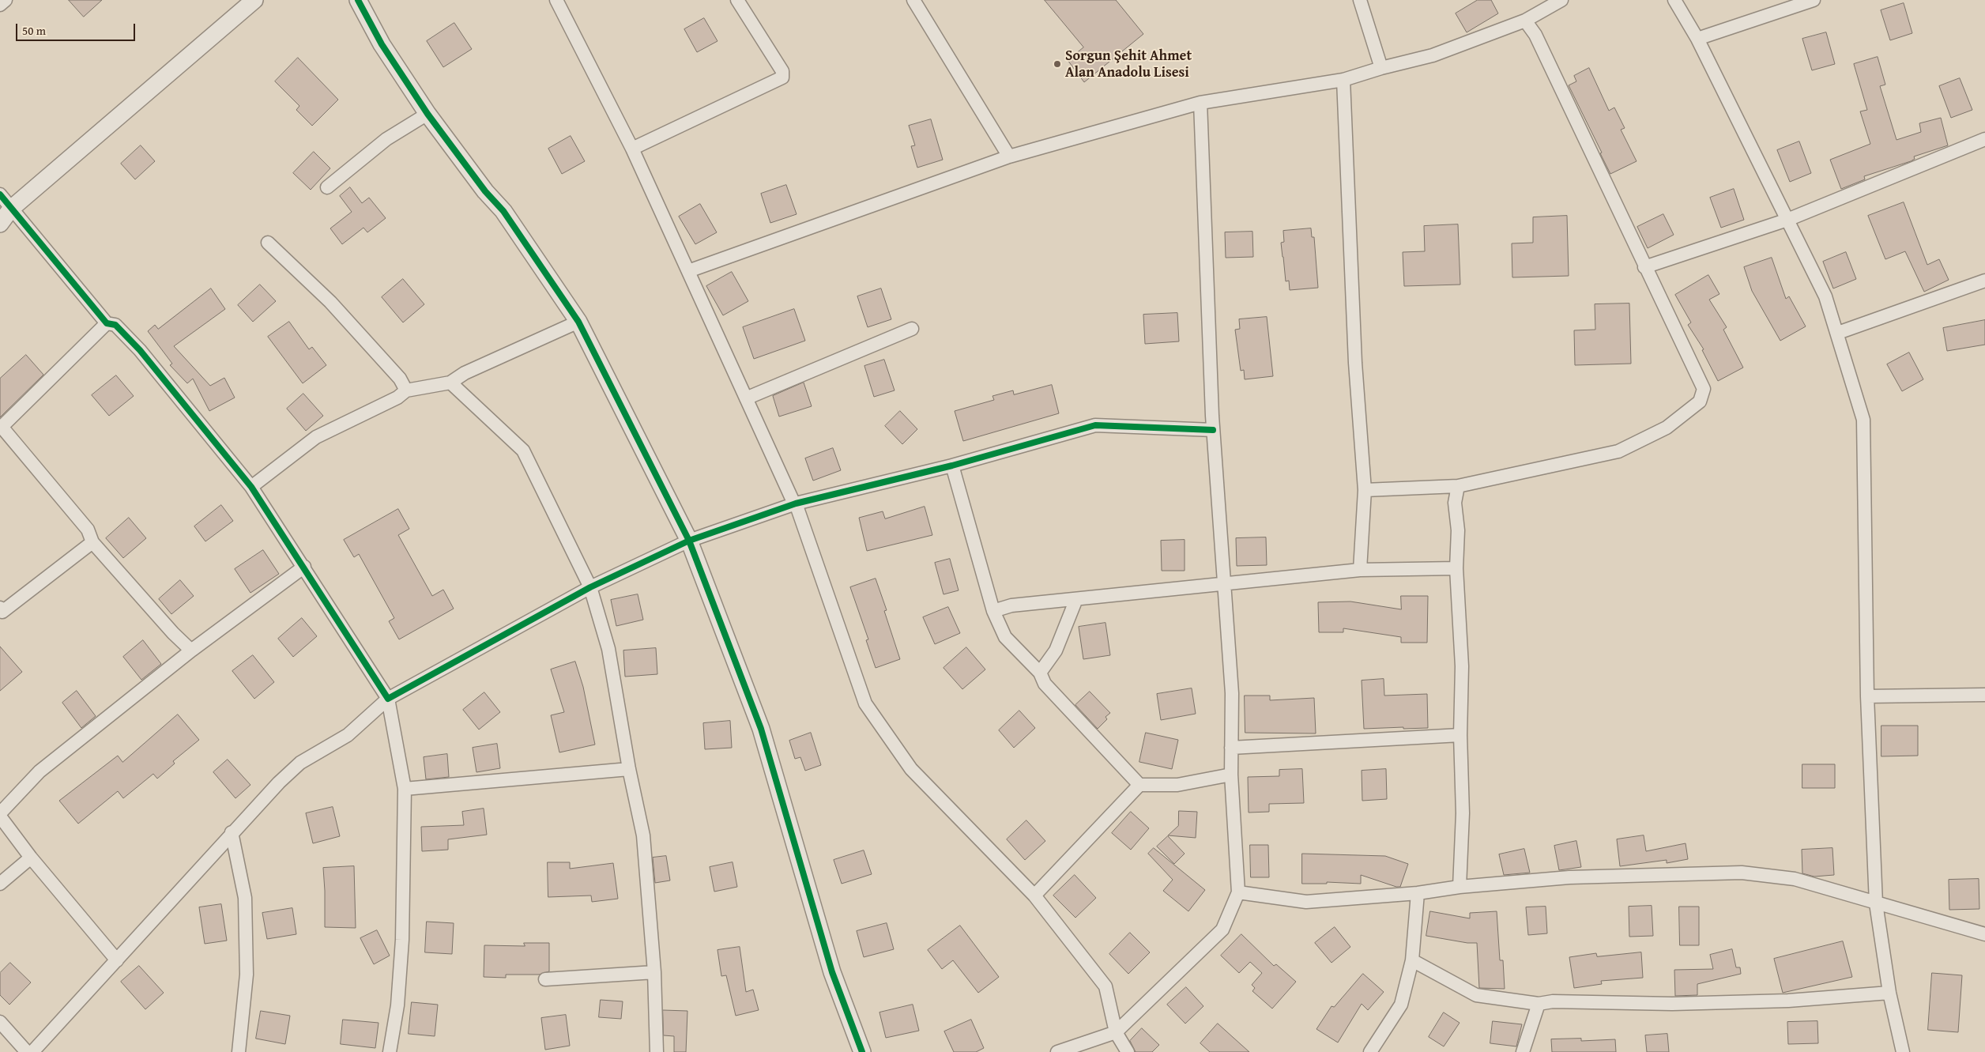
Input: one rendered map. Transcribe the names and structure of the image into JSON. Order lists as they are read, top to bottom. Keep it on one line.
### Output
{"places":["Sorgun Şehit Ahmet Alan Anadolu Lisesi"],"scale_bar":"50 m"}
